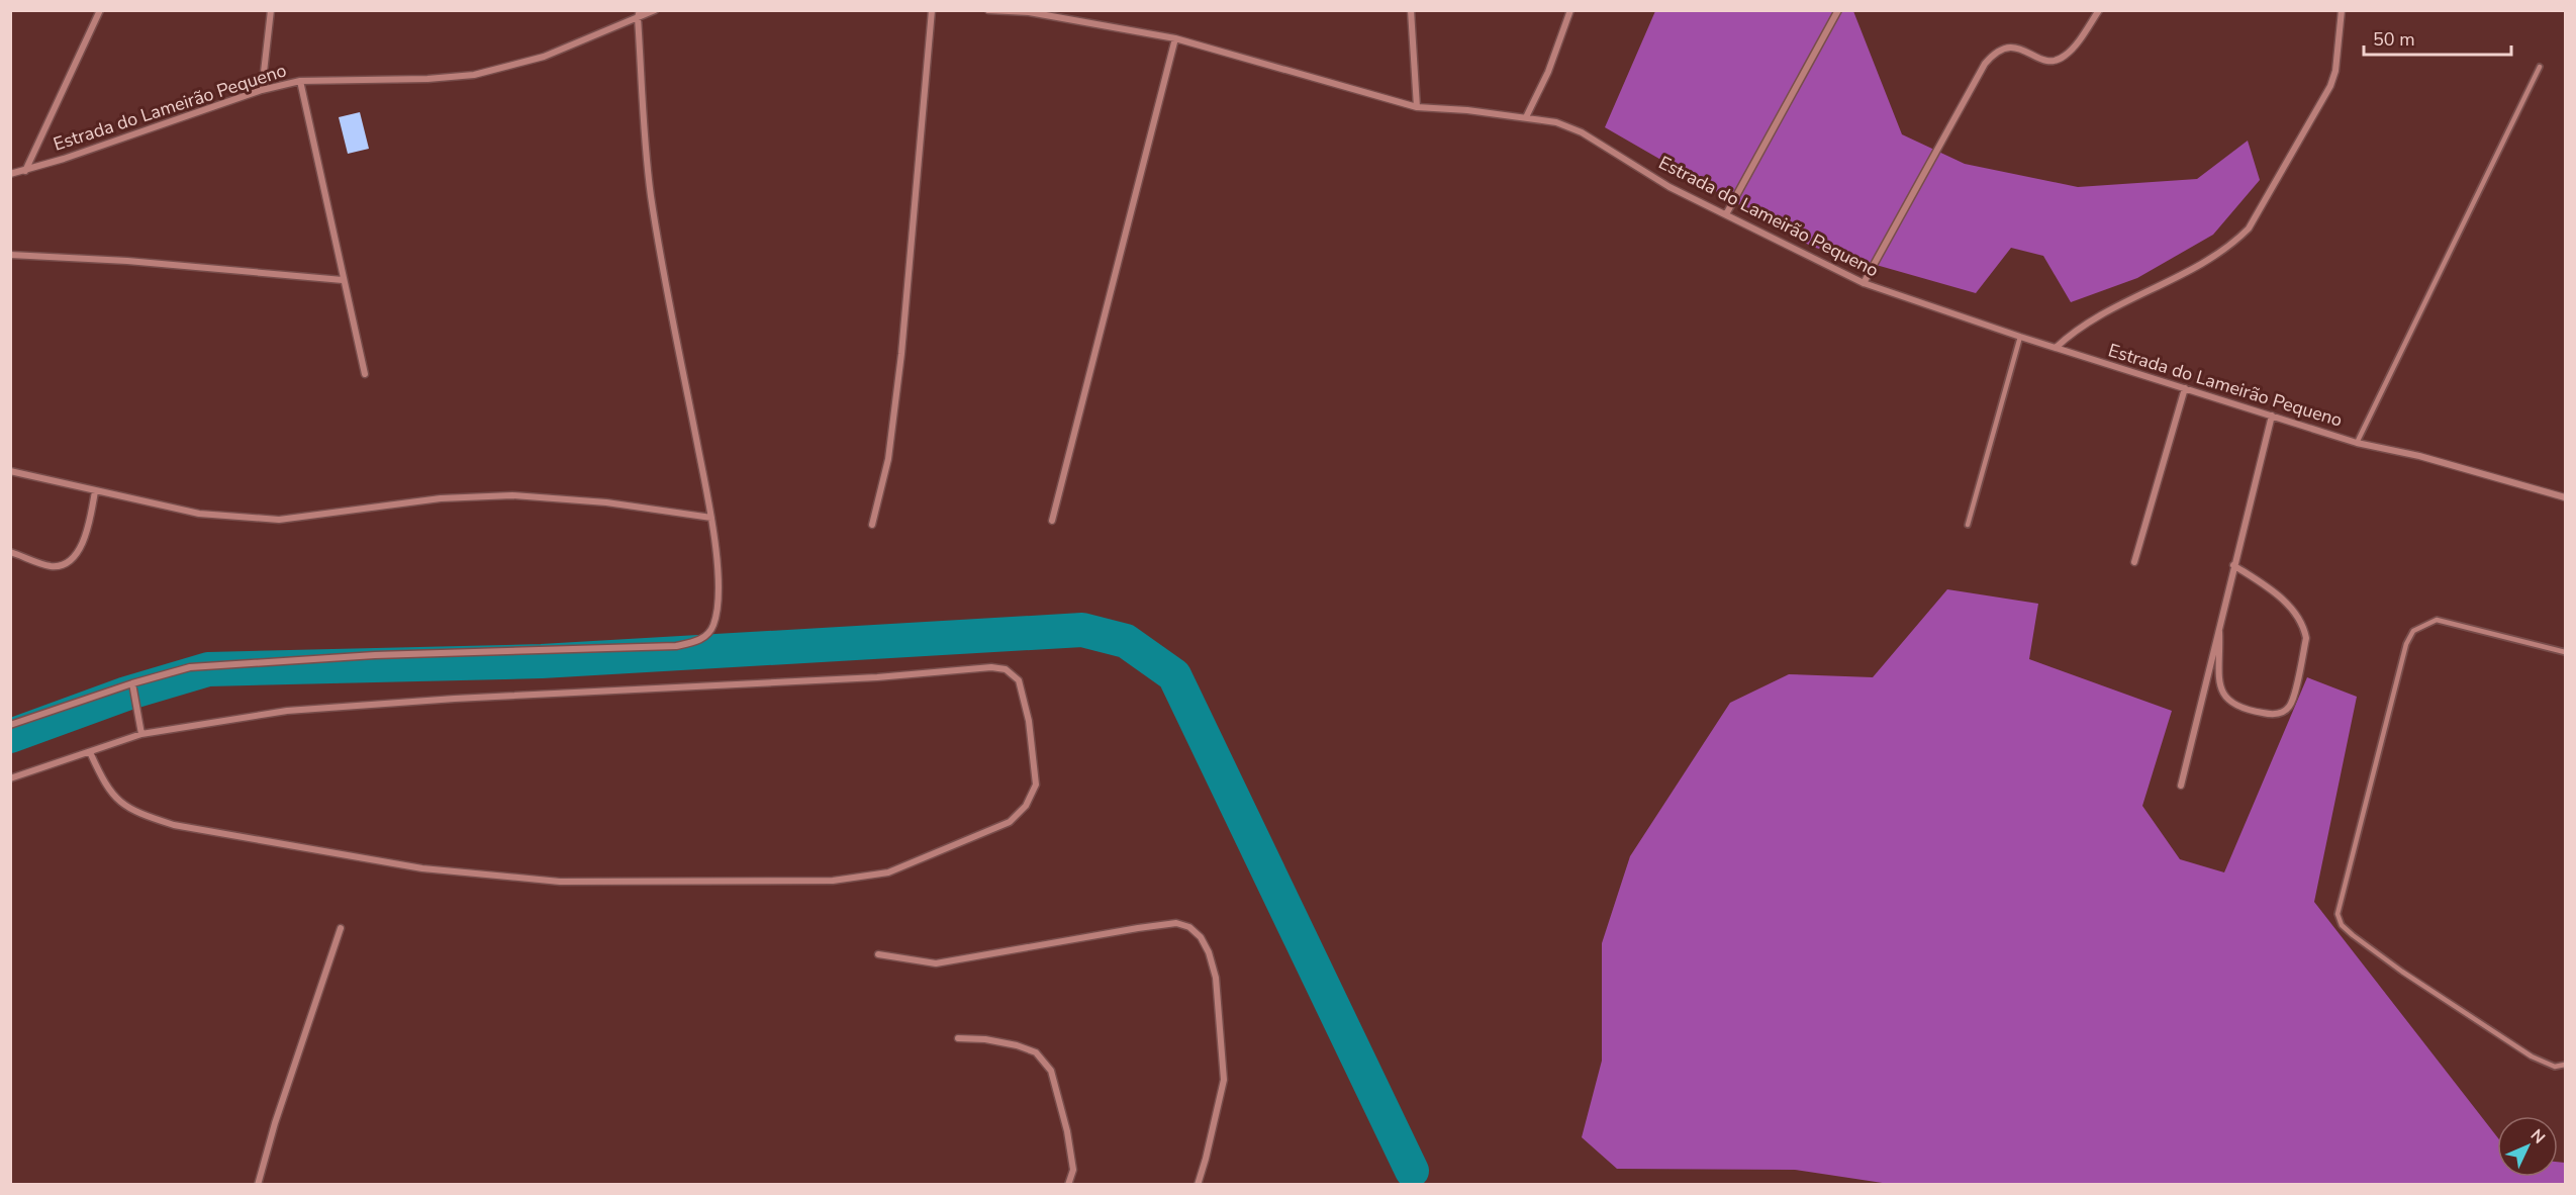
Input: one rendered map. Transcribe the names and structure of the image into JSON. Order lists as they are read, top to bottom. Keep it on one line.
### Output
{"streets":{"street":["Estrada do Lameirão Pequeno"]},"scale_bar":"50 m","north":"top right"}
